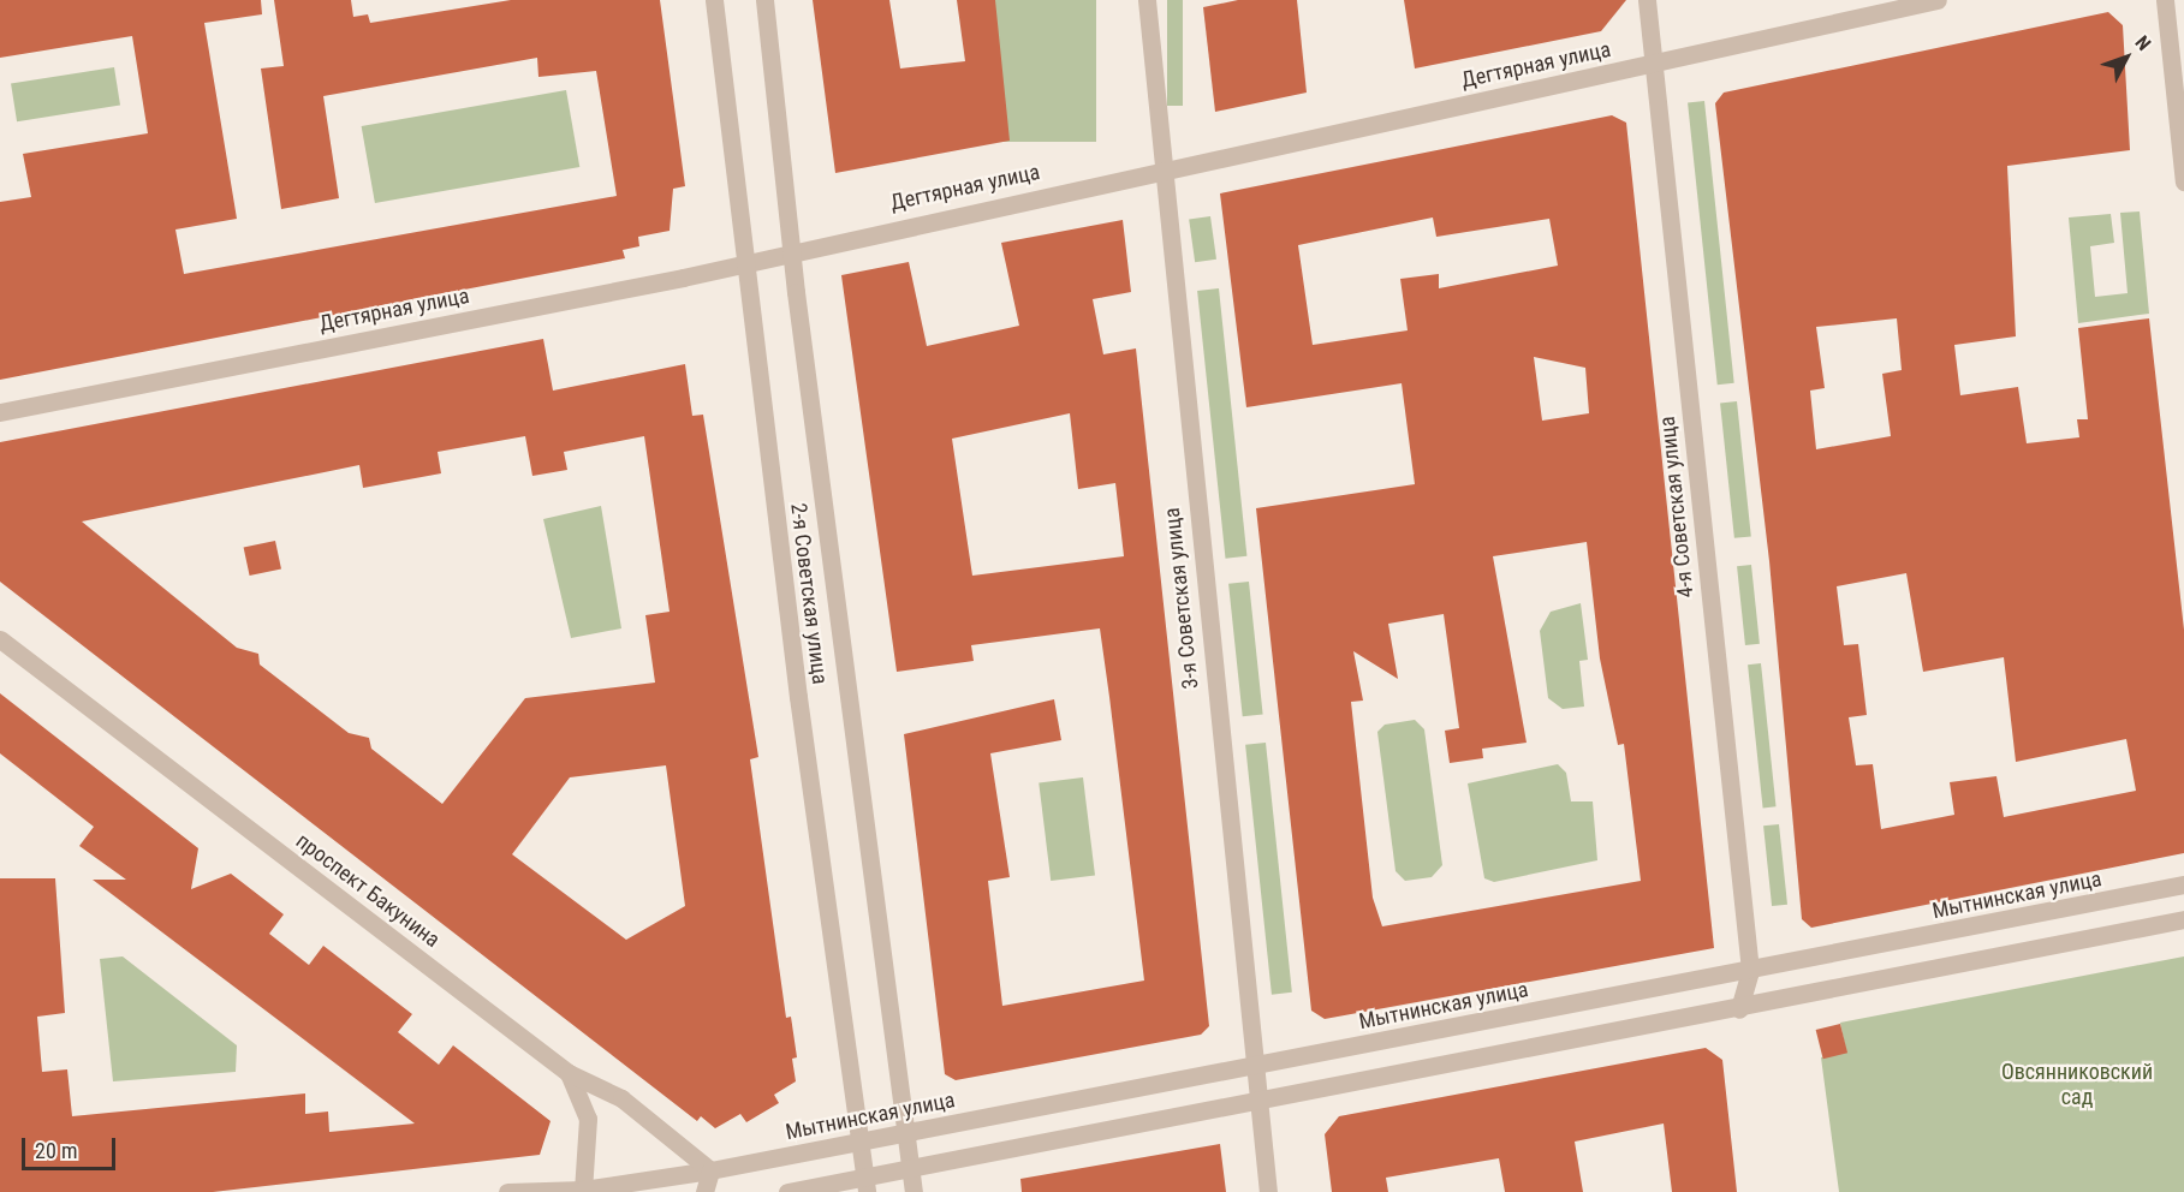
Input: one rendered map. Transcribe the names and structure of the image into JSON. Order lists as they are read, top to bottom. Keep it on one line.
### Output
{"streets":{"street":["Дегтярная улица","4-я Советская улица","2-я Советская улица","3-я Советская улица","проспект Бакунина","Мытнинская улица"]},"crossings":[["Дегтярная улица","4-я Советская улица"],["Дегтярная улица","2-я Советская улица"],["Дегтярная улица","3-я Советская улица"],["4-я Советская улица","Мытнинская улица"],["2-я Советская улица","Мытнинская улица"],["3-я Советская улица","Мытнинская улица"],["проспект Бакунина","Мытнинская улица"]],"parks":["Овсянниковский сад"],"scale_bar":"20 m","north":"top right"}
